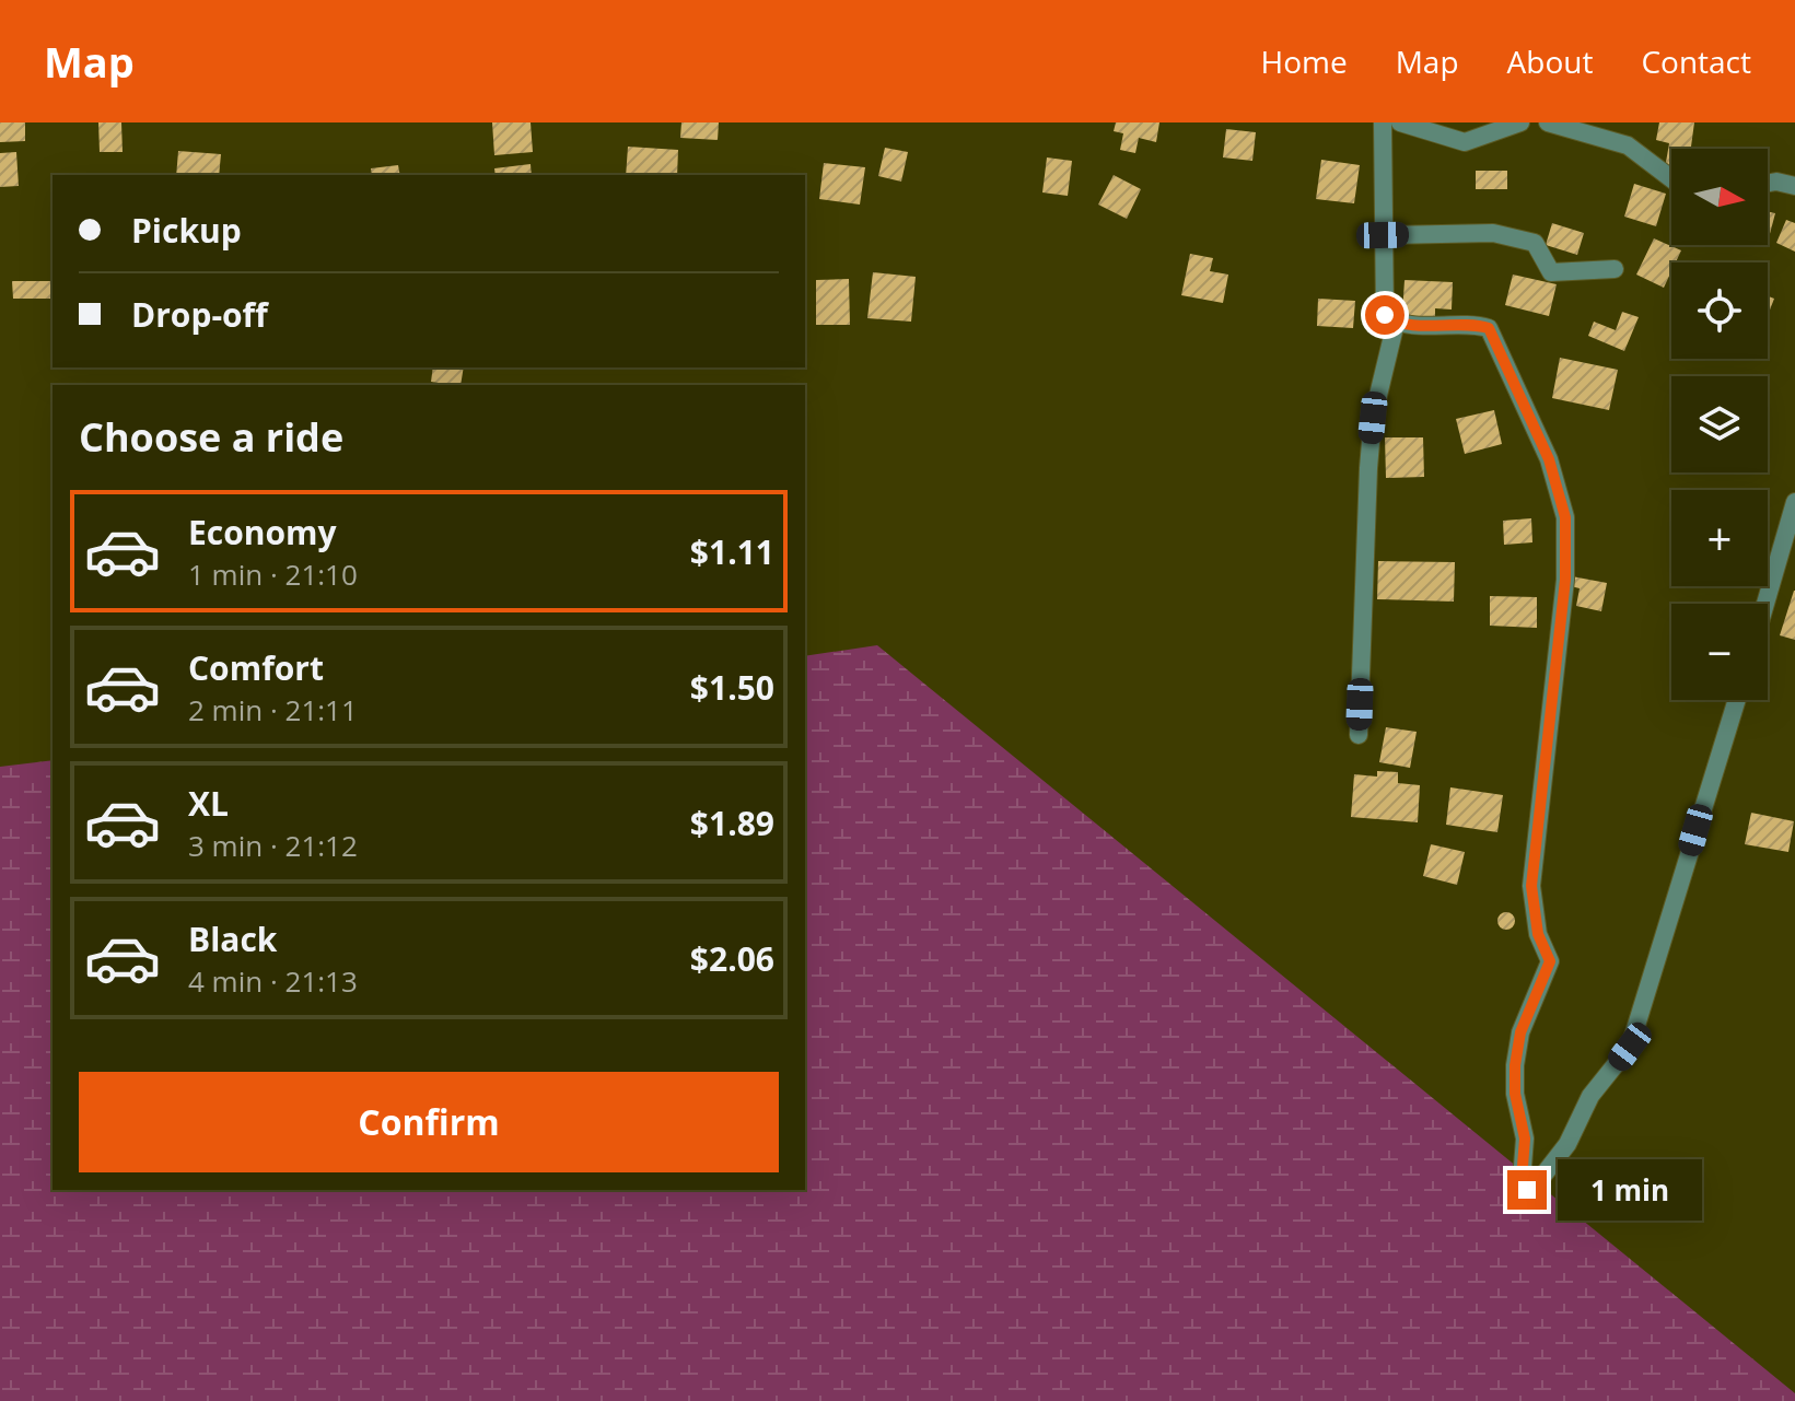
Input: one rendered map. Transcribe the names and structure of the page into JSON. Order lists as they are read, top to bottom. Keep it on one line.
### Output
{"north":"right","page":{"header":"Map","nav":["Home","Map","About","Contact"],"map_buttons":["+","−"],"banner":["Pickup","Drop-off"],"heading":"Choose a ride","list":[{"name":"Economy","note":"1 min · 21:10","value":"$1.11"},{"name":"Comfort","note":"2 min · 21:11","value":"$1.50"},{"name":"XL","note":"3 min · 21:12","value":"$1.89"},{"name":"Black","note":"4 min · 21:13","value":"$2.06"}],"buttons":"Confirm","bubble":"1 min"}}
